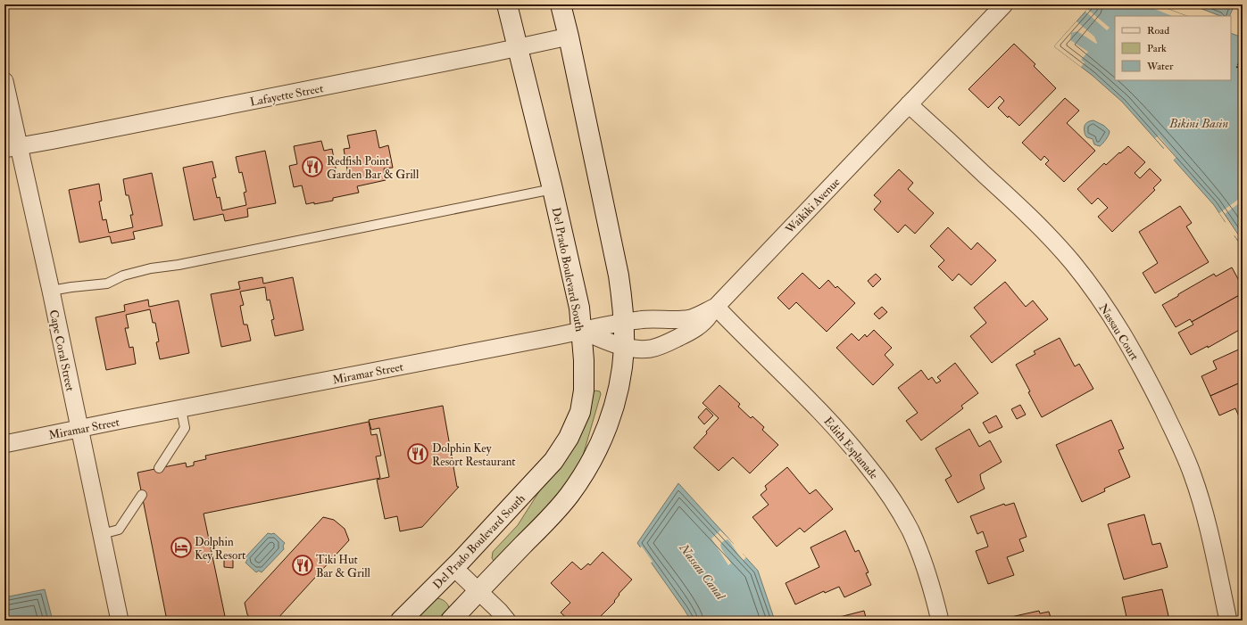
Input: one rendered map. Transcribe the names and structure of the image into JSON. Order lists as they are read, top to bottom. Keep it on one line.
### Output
{"streets":{"street":["Lafayette Street","Waikiki Avenue","Del Prado Boulevard South","Nassau Court","Cape Coral Street","Miramar Street","Edith Esplanade"]},"crossings":[["Lafayette Street","Del Prado Boulevard South"],["Lafayette Street","Cape Coral Street"],["Waikiki Avenue","Del Prado Boulevard South"],["Waikiki Avenue","Nassau Court"],["Waikiki Avenue","Miramar Street"],["Waikiki Avenue","Edith Esplanade"],["Del Prado Boulevard South","Miramar Street"],["Cape Coral Street","Miramar Street"]],"water":["Bikini Basin","Nassau Canal"],"places":{"restaurant":["Redfish Point Garden Bar & Grill","Dolphin Key Resort Restaurant","Tiki Hut Bar & Grill"],"hotel":["Dolphin Key Resort"]},"legend":["Road","Park","Water"]}
